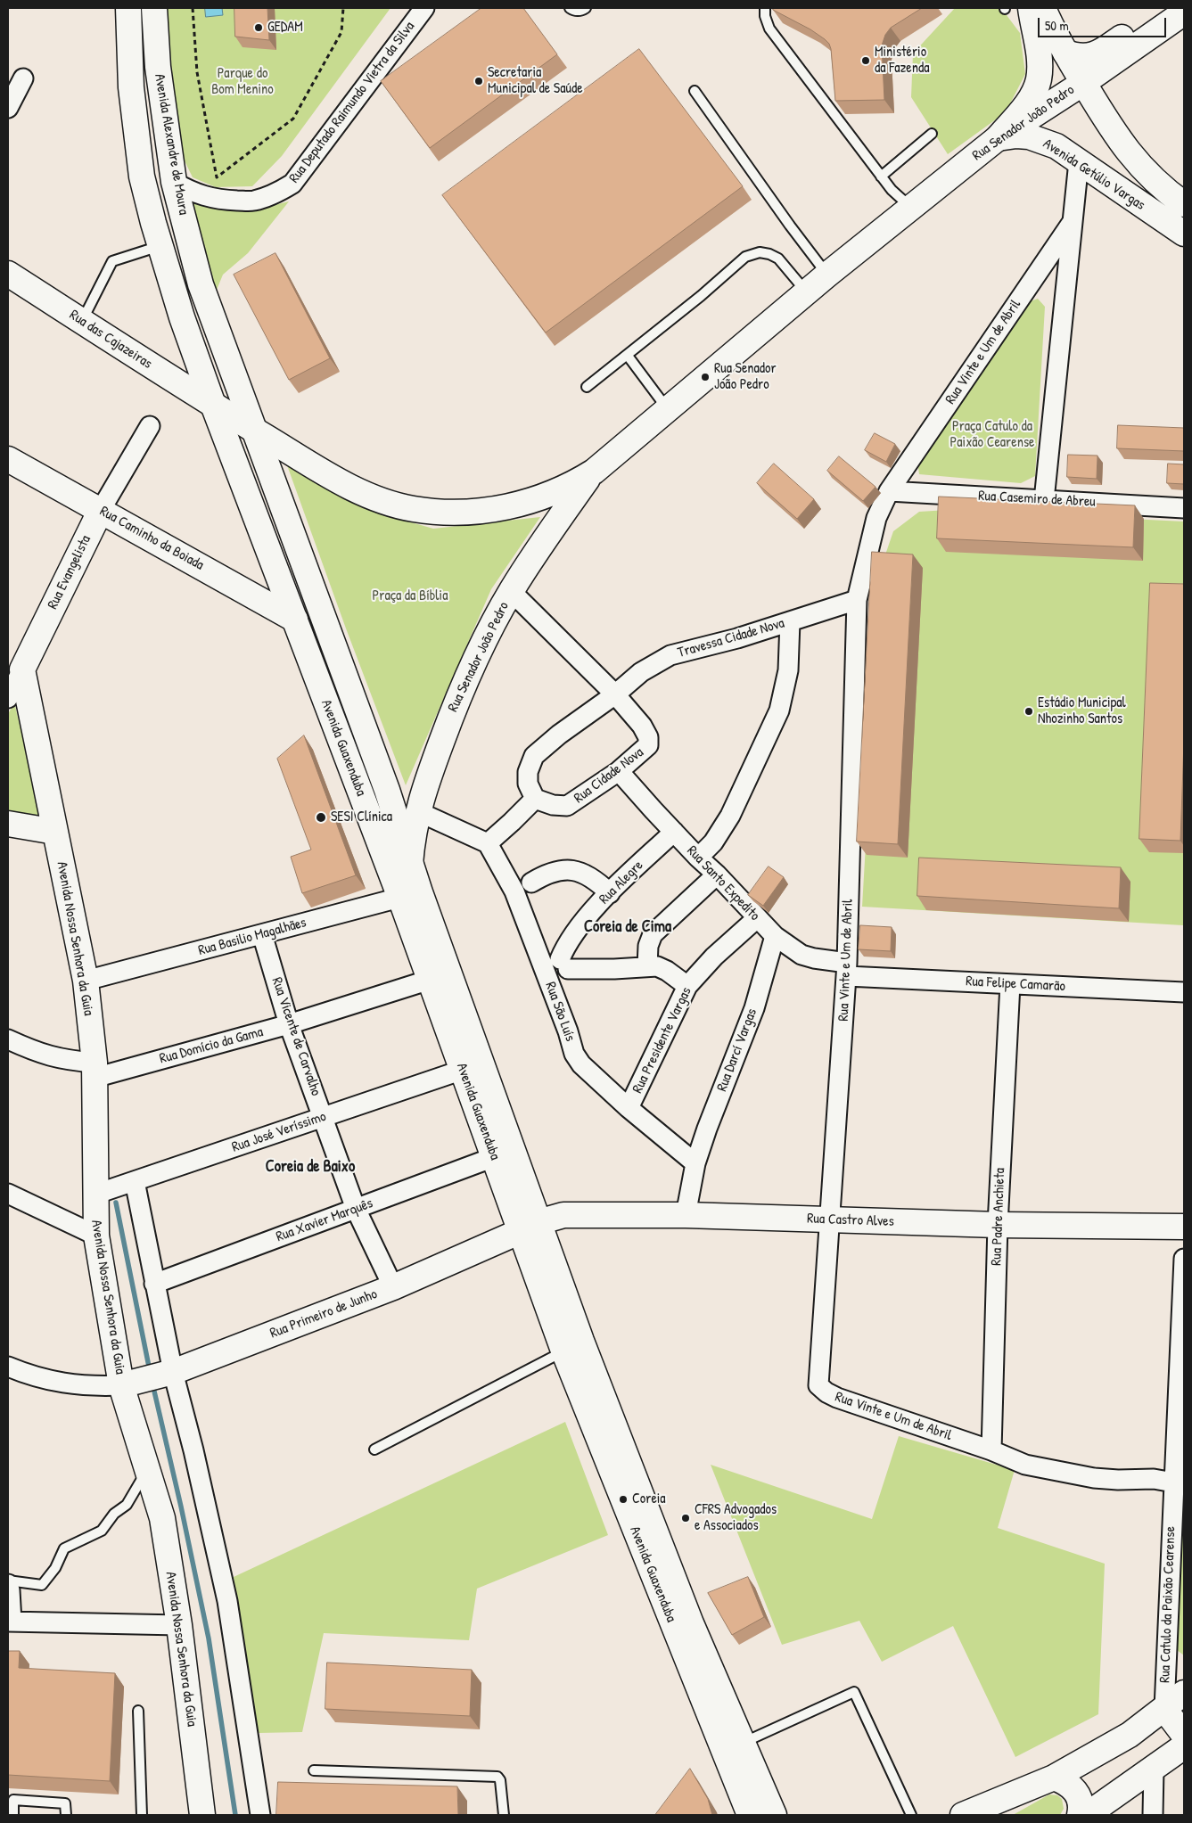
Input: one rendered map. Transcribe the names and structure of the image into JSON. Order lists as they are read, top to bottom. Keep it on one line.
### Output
{"streets":{"main road":["Rua Senador João Pedro","Avenida Alexandre de Moura","Avenida Getúlio Vargas","Rua das Cajazeiras","Rua Caminho da Boiada","Rua Evangelista","Avenida Guaxenduba","Avenida Nossa Senhora da Guia","Rua Castro Alves","Rua Primeiro de Junho"],"street":["Rua Deputado Raimundo Vietra da Silva","Rua Vinte e Um de Abril","Rua Casemiro de Abreu","Travessa Cidade Nova","Rua Cidade Nova","Rua Alegre","Rua Santo Expedito","Rua Basilio Magalhães","Rua Felipe Camarão","Rua São Luís","Rua Vicente de Carvalho","Rua Presidente Vargas","Rua Domício da Gama","Rua Darcí Vargas","Rua José Veríssimo","Rua Padre Anchieta","Rua Xavier Marquês","Rua Catulo da Paixão Cearense"]},"crossings":[["Rua Deputado Raimundo Vietra da Silva","Avenida Alexandre de Moura"],["Rua Senador João Pedro","Avenida Alexandre de Moura"],["Rua Senador João Pedro","Avenida Getúlio Vargas"],["Rua Senador João Pedro","Rua das Cajazeiras"],["Rua Senador João Pedro","Avenida Guaxenduba"],["Rua Senador João Pedro","Rua Cidade Nova"],["Avenida Alexandre de Moura","Rua das Cajazeiras"],["Avenida Alexandre de Moura","Avenida Guaxenduba"],["Rua das Cajazeiras","Avenida Guaxenduba"],["Rua Vinte e Um de Abril","Rua Casemiro de Abreu"],["Rua Vinte e Um de Abril","Travessa Cidade Nova"],["Rua Vinte e Um de Abril","Rua Santo Expedito"],["Rua Vinte e Um de Abril","Rua Felipe Camarão"],["Rua Vinte e Um de Abril","Rua Padre Anchieta"],["Rua Vinte e Um de Abril","Rua Castro Alves"],["Rua Vinte e Um de Abril","Rua Catulo da Paixão Cearense"],["Rua Caminho da Boiada","Rua Evangelista"],["Rua Caminho da Boiada","Avenida Guaxenduba"],["Rua Evangelista","Avenida Nossa Senhora da Guia"],["Travessa Cidade Nova","Rua Cidade Nova"],["Avenida Guaxenduba","Rua Basilio Magalhães"],["Avenida Guaxenduba","Rua Domício da Gama"],["Avenida Guaxenduba","Rua José Veríssimo"],["Avenida Guaxenduba","Rua Xavier Marquês"],["Avenida Guaxenduba","Rua Castro Alves"],["Avenida Guaxenduba","Rua Primeiro de Junho"],["Rua Cidade Nova","Rua Santo Expedito"],["Rua Alegre","Rua Santo Expedito"],["Rua Santo Expedito","Rua Felipe Camarão"],["Rua Santo Expedito","Rua Presidente Vargas"],["Rua Santo Expedito","Rua Darcí Vargas"],["Rua Basilio Magalhães","Avenida Nossa Senhora da Guia"],["Rua Basilio Magalhães","Rua Vicente de Carvalho"],["Avenida Nossa Senhora da Guia","Rua Domício da Gama"],["Avenida Nossa Senhora da Guia","Rua José Veríssimo"],["Avenida Nossa Senhora da Guia","Rua Primeiro de Junho"],["Rua Felipe Camarão","Rua Padre Anchieta"],["Rua São Luís","Rua Presidente Vargas"],["Rua São Luís","Rua Darcí Vargas"],["Rua Vicente de Carvalho","Rua Domício da Gama"],["Rua Vicente de Carvalho","Rua José Veríssimo"],["Rua Vicente de Carvalho","Rua Xavier Marquês"],["Rua Vicente de Carvalho","Rua Primeiro de Junho"],["Rua Padre Anchieta","Rua Castro Alves"],["Rua Castro Alves","Rua Primeiro de Junho"]],"districts":["Coreia de Cima","Coreia de Baixo"],"parks":["Parque do Bom Menino","Praça Catulo da Paixão Cearense","Praça da Bíblia"],"places":["GEDAM","Ministério da Fazenda","Secretaria Municipal de Saúde","Rua Senador João Pedro","Estádio Municipal Nhozinho Santos","SESI Clínica","Coreia","CFRS Advogados e Associados"],"scale_bar":"50 m"}
